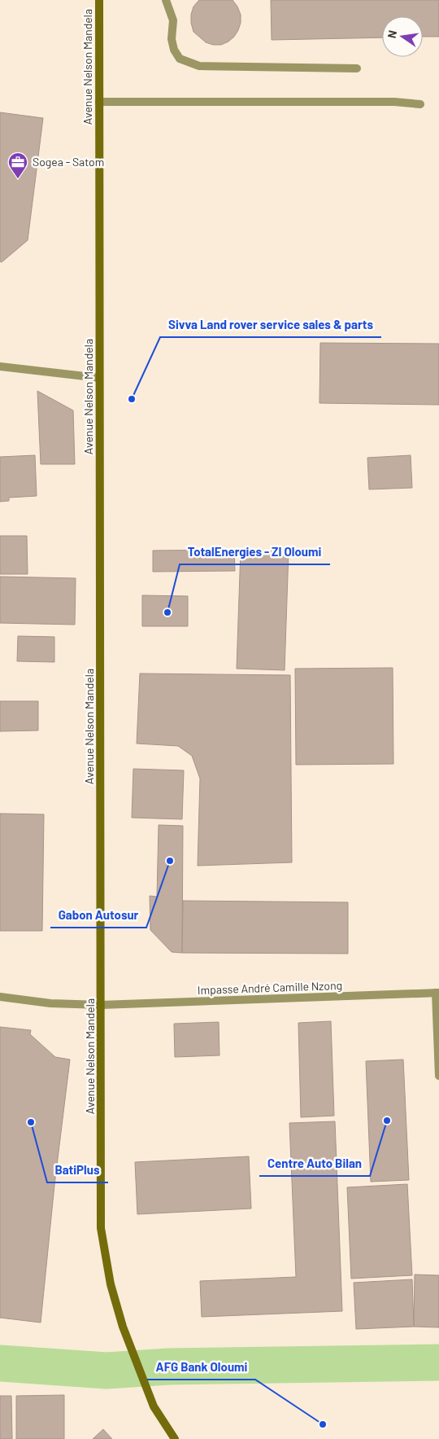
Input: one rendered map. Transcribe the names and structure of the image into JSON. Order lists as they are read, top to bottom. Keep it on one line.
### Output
{"streets":{"main road":["Avenue Nelson Mandela"],"street":["Impasse André Camille Nzong"]},"crossings":[["Avenue Nelson Mandela","Impasse André Camille Nzong"]],"places":{"office":["Sogea - Satom"],"other":["Sivva Land rover service sales & parts","TotalEnergies - ZI Oloumi","Gabon Autosur","Centre Auto Bilan","BatiPlus","AFG Bank Oloumi"]},"north":"left"}
